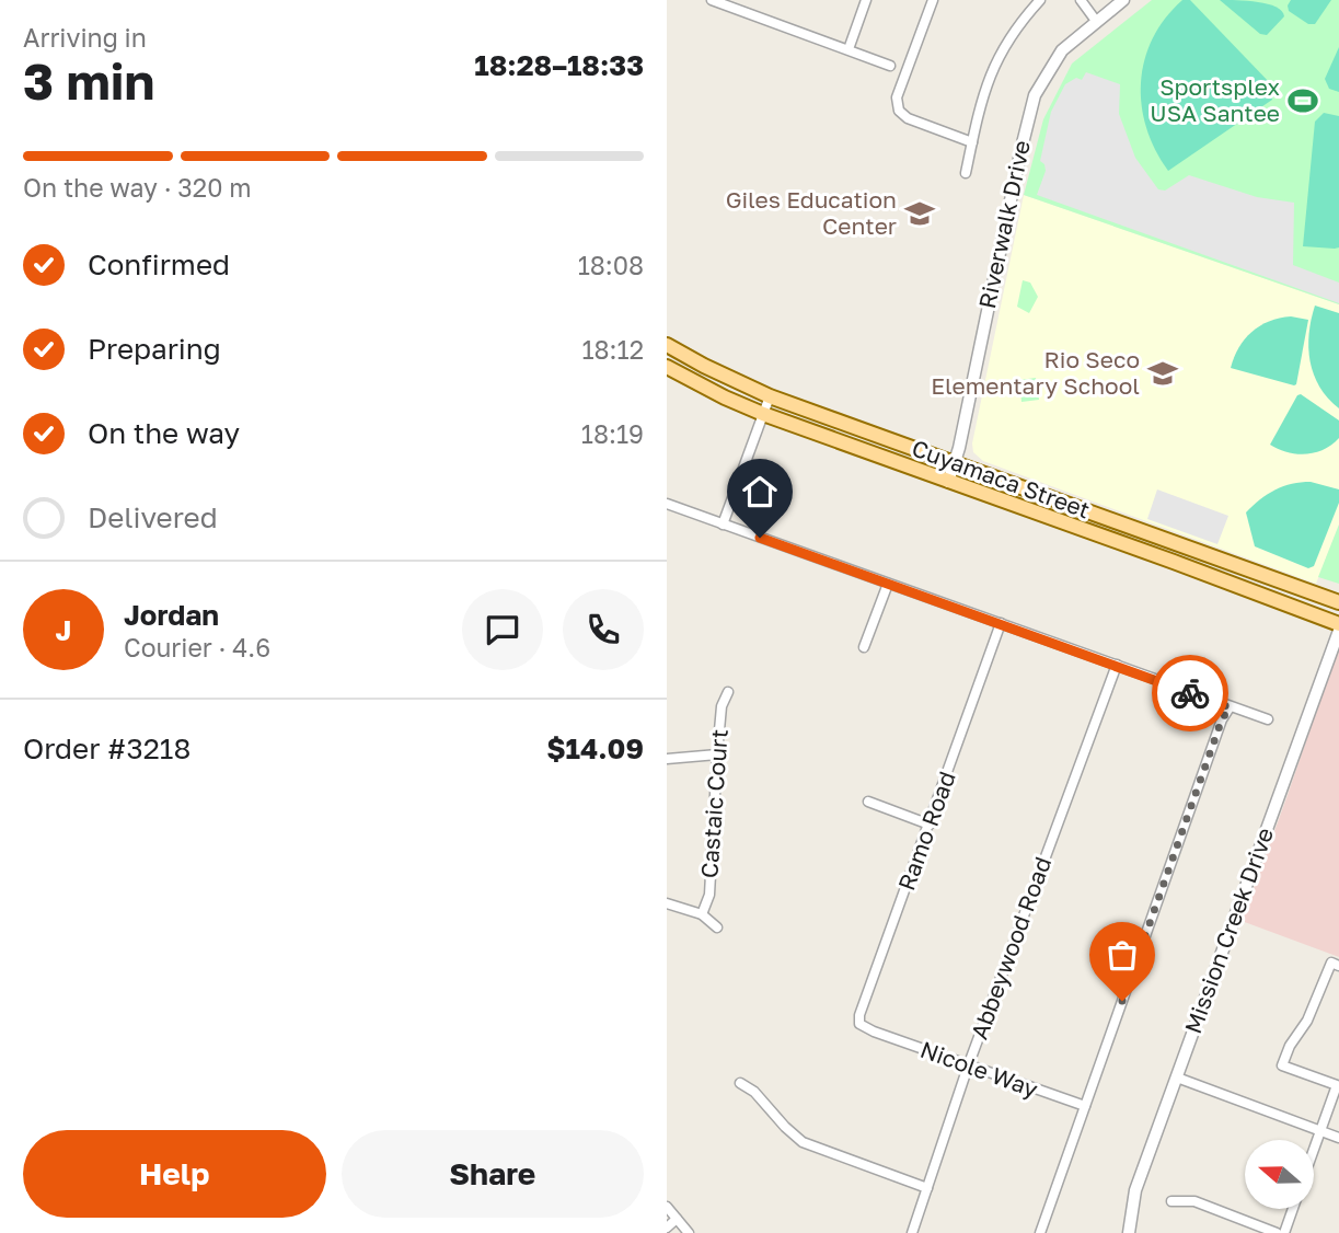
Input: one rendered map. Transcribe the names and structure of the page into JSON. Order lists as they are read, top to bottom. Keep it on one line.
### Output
{"streets":{"main road":["Cuyamaca Street"],"street":["Riverwalk Drive","Castaic Court","Ramo Road","Mission Creek Drive","Abbeywood Road","Nicole Way"]},"crossings":[["Riverwalk Drive","Cuyamaca Street"],["Ramo Road","Nicole Way"],["Abbeywood Road","Nicole Way"]],"places":{"sports":["Sportsplex USA Santee"],"school or university":["Giles Education Center","Rio Seco Elementary School"]},"north":"left","page":{"heading":["3 min","Arriving in","18:28–18:33"],"panel":["Jordan","Courier · 4.6","Order #3218","$14.09"],"bar":"On the way · 320 m","list":[["Confirmed","18:08"],["Preparing","18:12"],["On the way","18:19"],"Delivered"],"round":"J","buttons":["Help","Share"]}}
